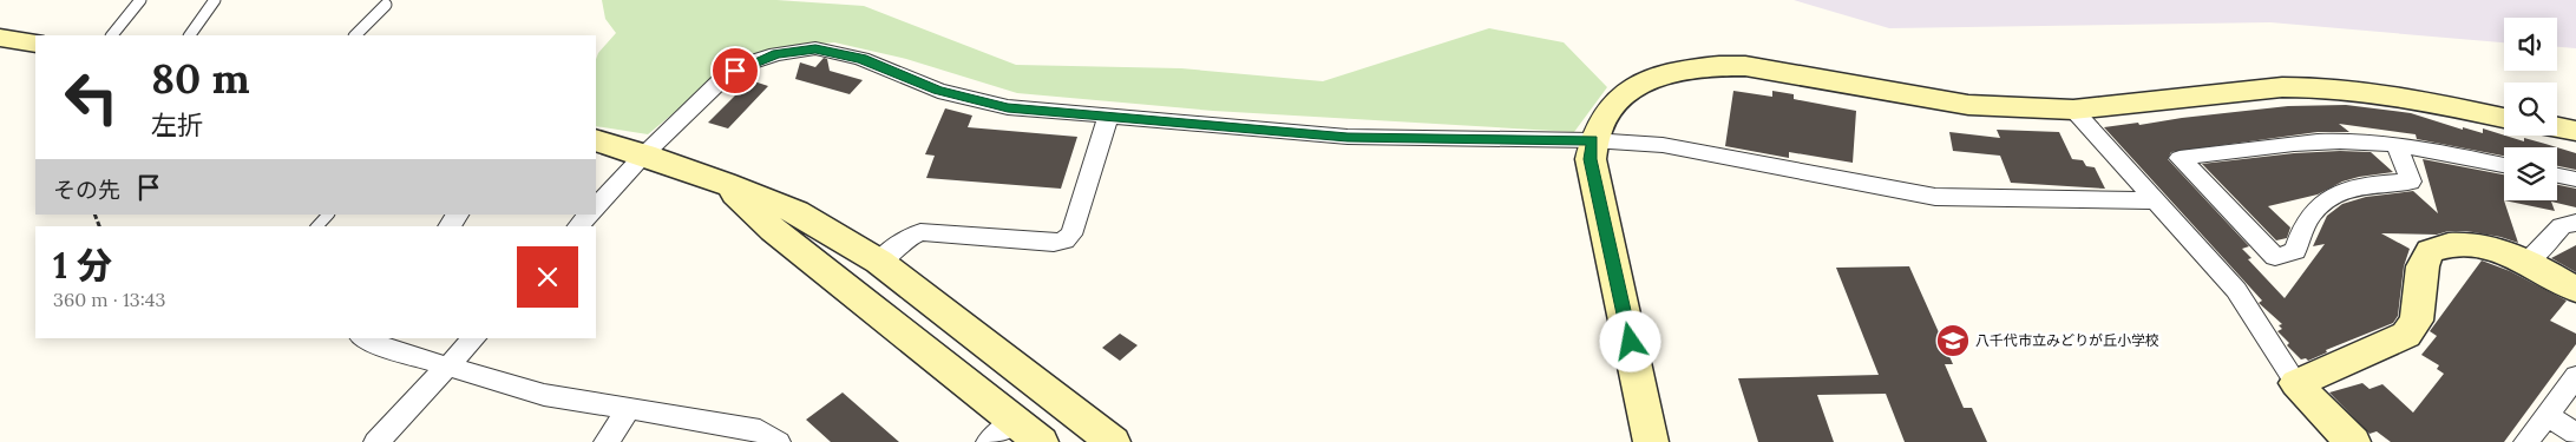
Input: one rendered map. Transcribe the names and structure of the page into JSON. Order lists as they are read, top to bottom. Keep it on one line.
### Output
{"places":{"school or university":["八千代市立みどりが丘小学校"]},"page":{"turn":["80 m","左折"],"then":"その先","heading":["1 分","360 m · 13:43"]}}
